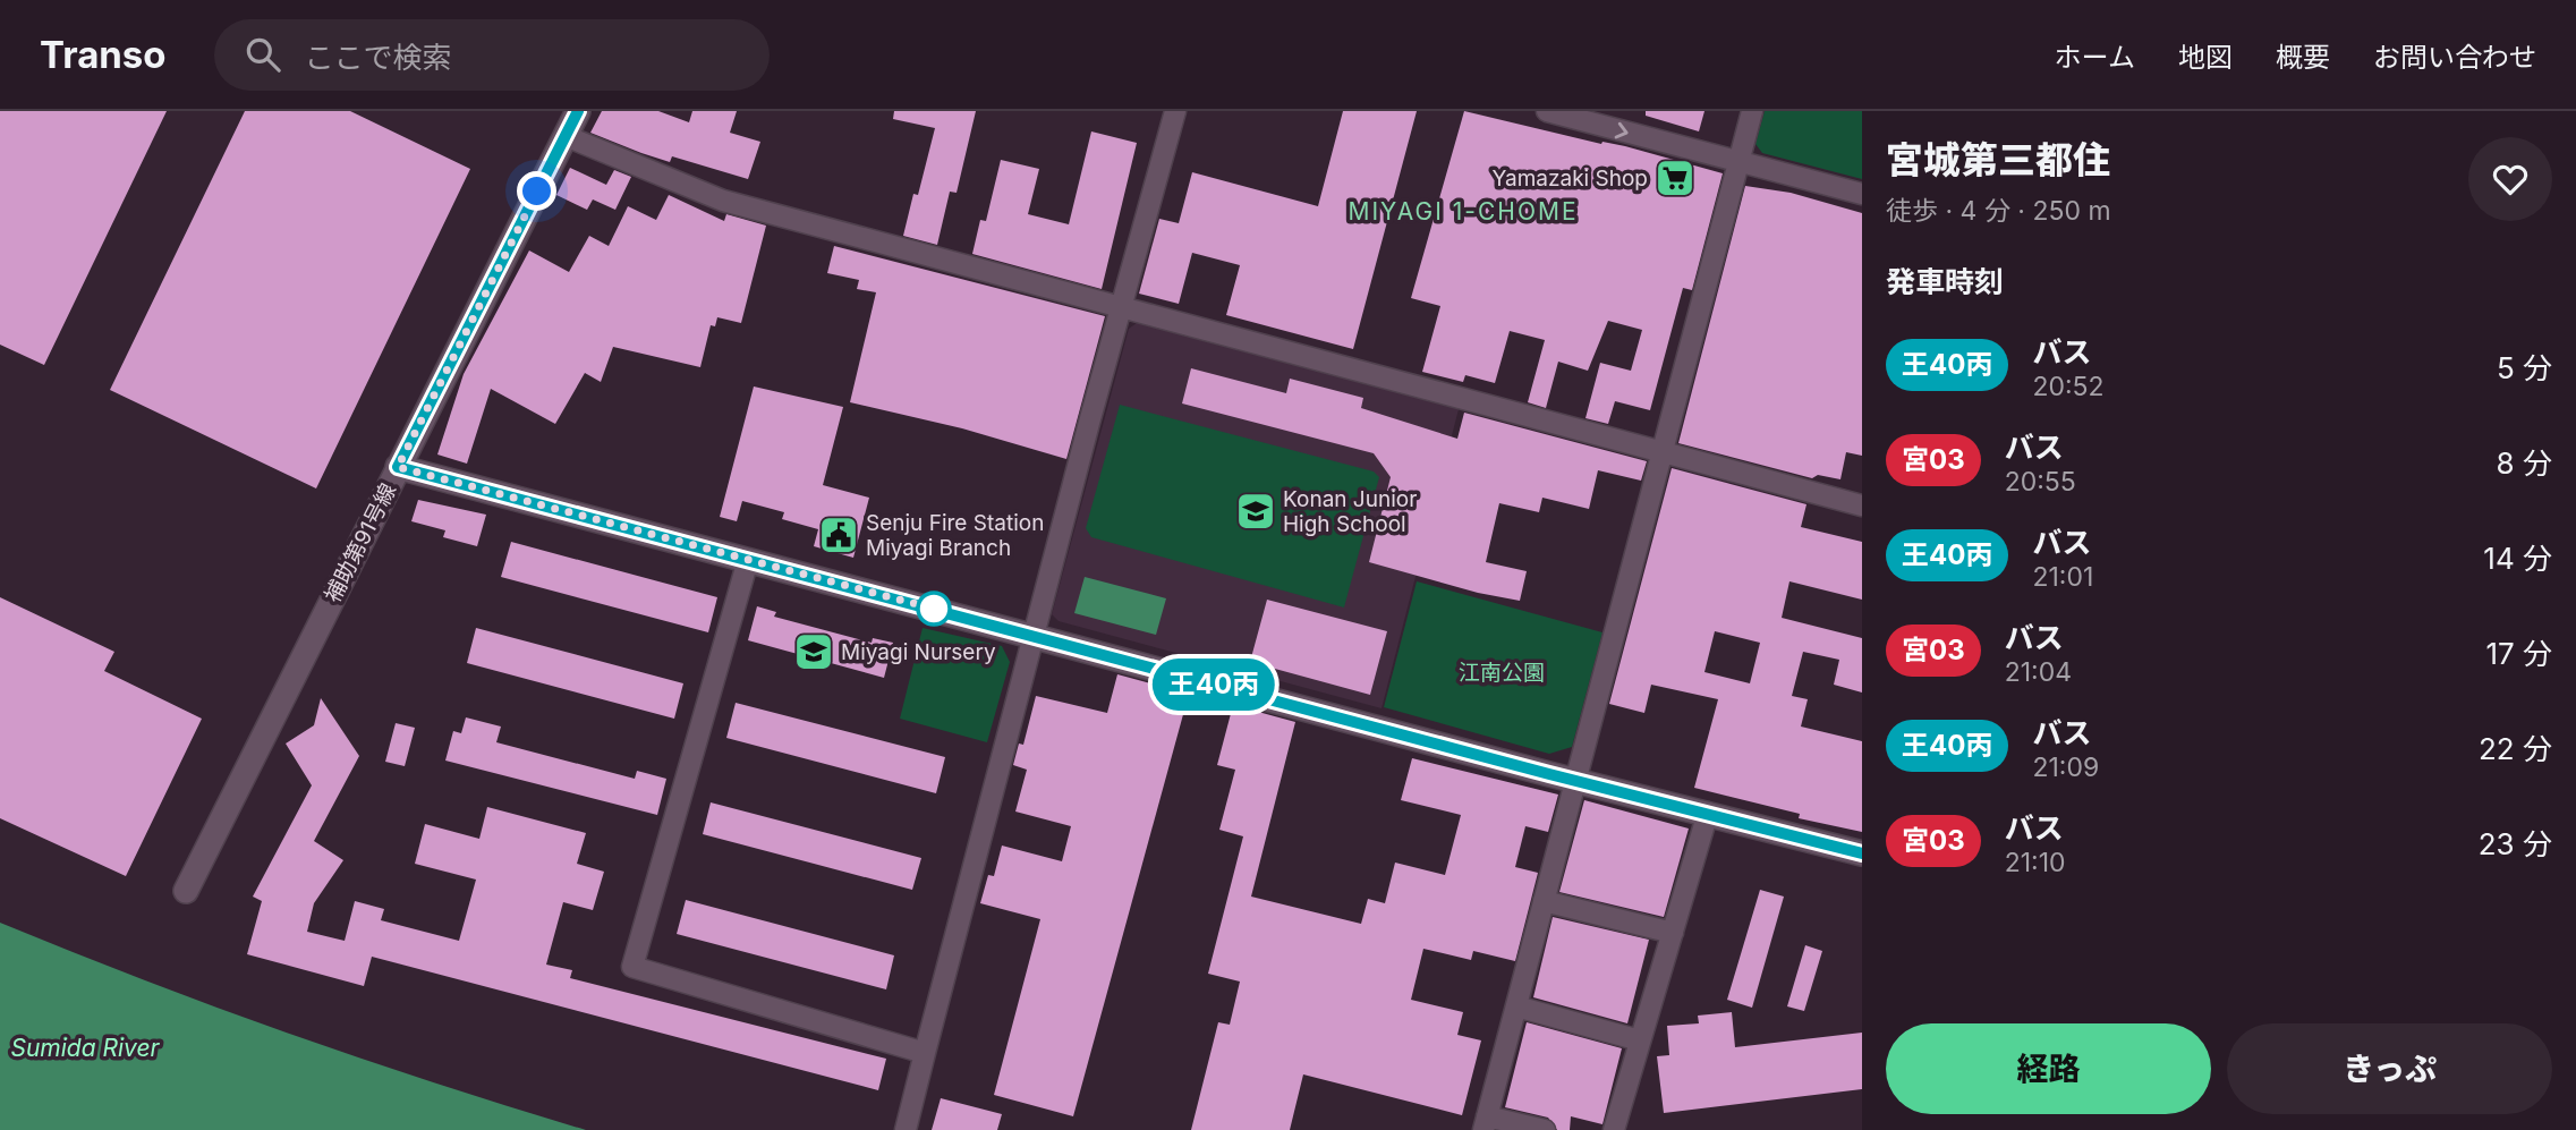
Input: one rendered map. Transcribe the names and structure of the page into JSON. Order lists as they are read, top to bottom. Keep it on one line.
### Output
{"streets":{"street":["補助第91号線"]},"districts":["MIYAGI 1-CHOME"],"water":["Sumida River"],"parks":["江南公園"],"places":{"supermarket":["Yamazaki Shop"],"school or university":["Konan Junior High School","Miyagi Nursery"],"public building":["Senju Fire Station Miyagi Branch"]},"lines":["bus line 王40丙"],"page":{"header":"Transo","search":"ここで検索","nav":["ホーム","地図","概要","お問い合わせ"],"on_map":"王40丙","heading":[["宮城第三都住","徒歩 · 4 分 · 250 m"],"発車時刻"],"list":[{"mark":"王40丙","name":"バス","note":"20:52","value":"5 分"},{"mark":"宮03","name":"バス","note":"20:55","value":"8 分"},{"mark":"王40丙","name":"バス","note":"21:01","value":"14 分"},{"mark":"宮03","name":"バス","note":"21:04","value":"17 分"},{"mark":"王40丙","name":"バス","note":"21:09","value":"22 分"},{"mark":"宮03","name":"バス","note":"21:10","value":"23 分"}],"buttons":["経路","きっぷ"]}}
